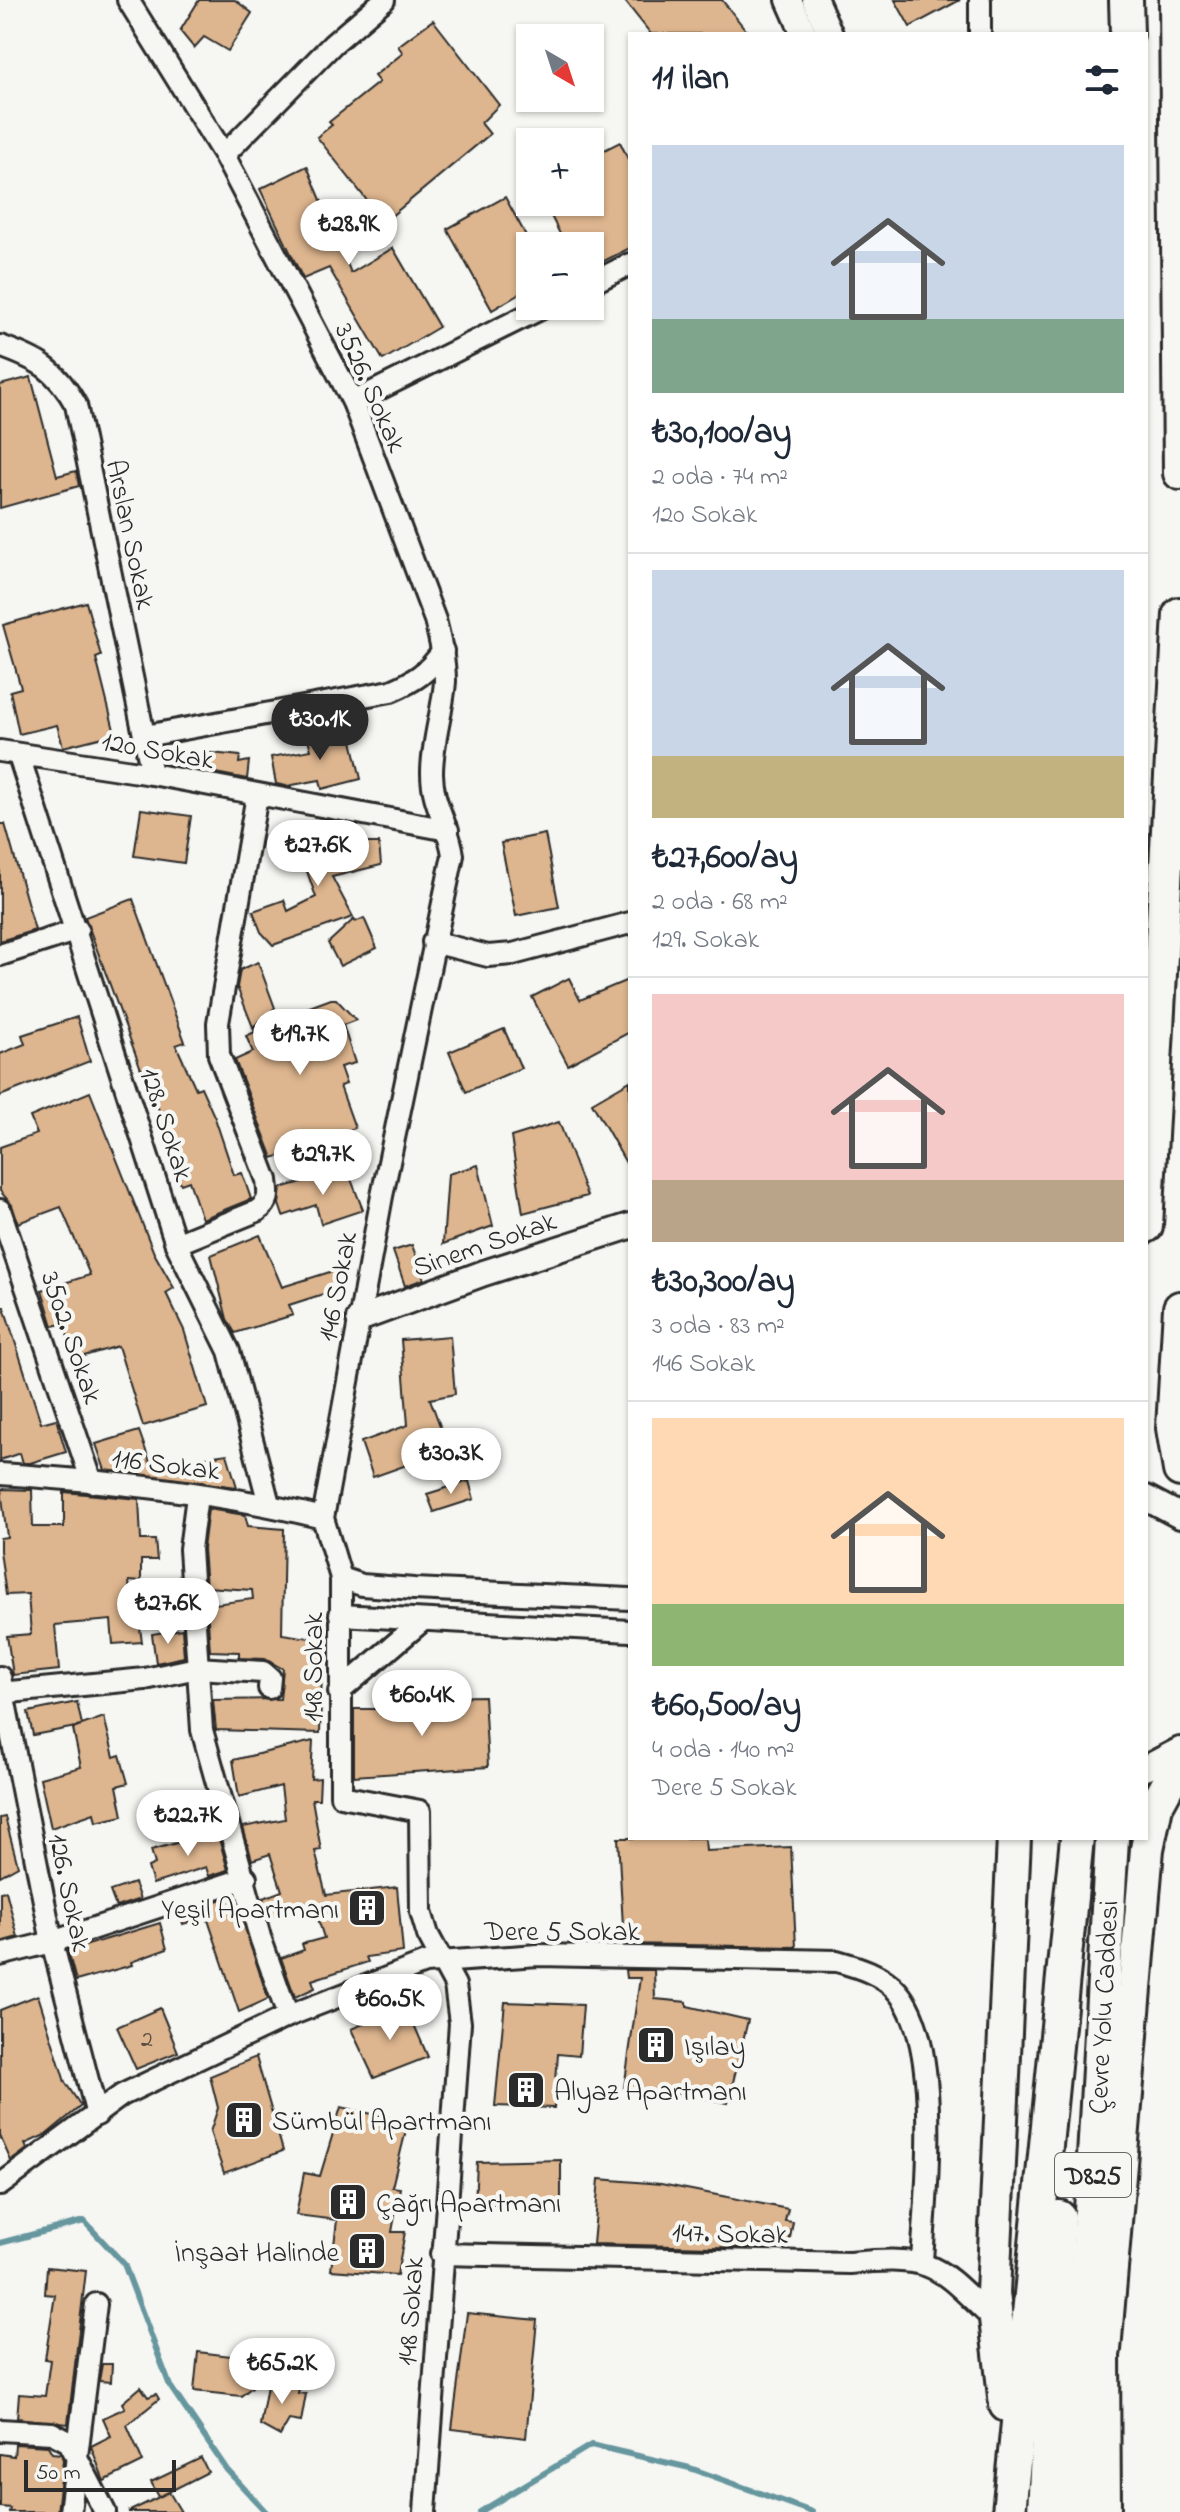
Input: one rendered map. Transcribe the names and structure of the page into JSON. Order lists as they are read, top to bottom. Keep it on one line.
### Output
{"streets":{"highway":["Çevre Yolu Caddesi","D825"],"street":["3526. Sokak","Arslan Sokak","120 Sokak","128. Sokak","Sinem Sokak","146 Sokak","3502. Sokak","116 Sokak","148 Sokak","126. Sokak","Dere 5 Sokak","147. Sokak"]},"crossings":[["3526. Sokak","120 Sokak"],["3526. Sokak","146 Sokak"],["Arslan Sokak","120 Sokak"],["120 Sokak","128. Sokak"],["120 Sokak","146 Sokak"],["128. Sokak","116 Sokak"],["Sinem Sokak","146 Sokak"],["146 Sokak","116 Sokak"],["146 Sokak","148 Sokak"],["3502. Sokak","116 Sokak"],["116 Sokak","148 Sokak"],["148 Sokak","Dere 5 Sokak"],["148 Sokak","147. Sokak"],["126. Sokak","Dere 5 Sokak"],["Dere 5 Sokak","147. Sokak"]],"places":{"building":["Yeşil Apartmanı","Işılay","Alyaz Apartmanı","Sümbül Apartmanı","Çağrı Apartmanı","İnşaat Halinde"]},"house_numbers":["2"],"scale_bar":"50 m","north":"bottom right","page":{"map_buttons":["+","−"],"heading":"11 ilan","list":[{"name":"₺30,100/ay","note":"2 oda · 74 m² · 120 Sokak"},{"name":"₺27,600/ay","note":"2 oda · 68 m² · 129. Sokak"},{"name":"₺30,300/ay","note":"3 oda · 83 m² · 146 Sokak"},{"name":"₺60,500/ay","note":"4 oda · 140 m² · Dere 5 Sokak"}],"price":["₺28.9K","₺30.1K","₺27.6K","₺19.7K","₺29.7K","₺30.3K","₺27.6K","₺60.4K","₺22.7K","₺60.5K","₺65.2K"],"scale":"50 m"}}
